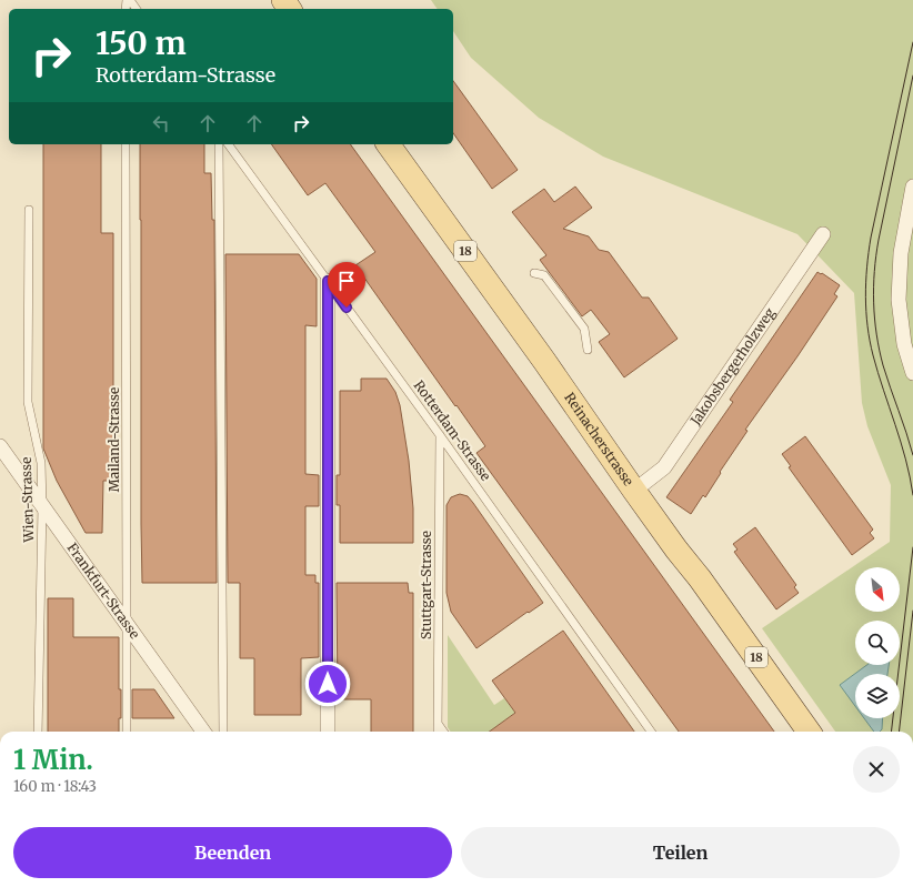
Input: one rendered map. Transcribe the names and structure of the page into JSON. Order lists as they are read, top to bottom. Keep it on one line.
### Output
{"streets":{"main road":["18","Reinacherstrasse"],"street":["Jakobsbergerholzweg","Frankfurt-Strasse"],"lane":["Rotterdam-Strasse","Mailand-Strasse","Wien-Strasse","Stuttgart-Strasse"]},"crossings":[["Jakobsbergerholzweg","Reinacherstrasse"],["Rotterdam-Strasse","Stuttgart-Strasse"],["Mailand-Strasse","Frankfurt-Strasse"],["Wien-Strasse","Frankfurt-Strasse"]],"north":"bottom right","page":{"turn":["150 m","Rotterdam-Strasse"],"heading":["1 Min.","160 m · 18:43"],"buttons":["Beenden","Teilen"]}}
